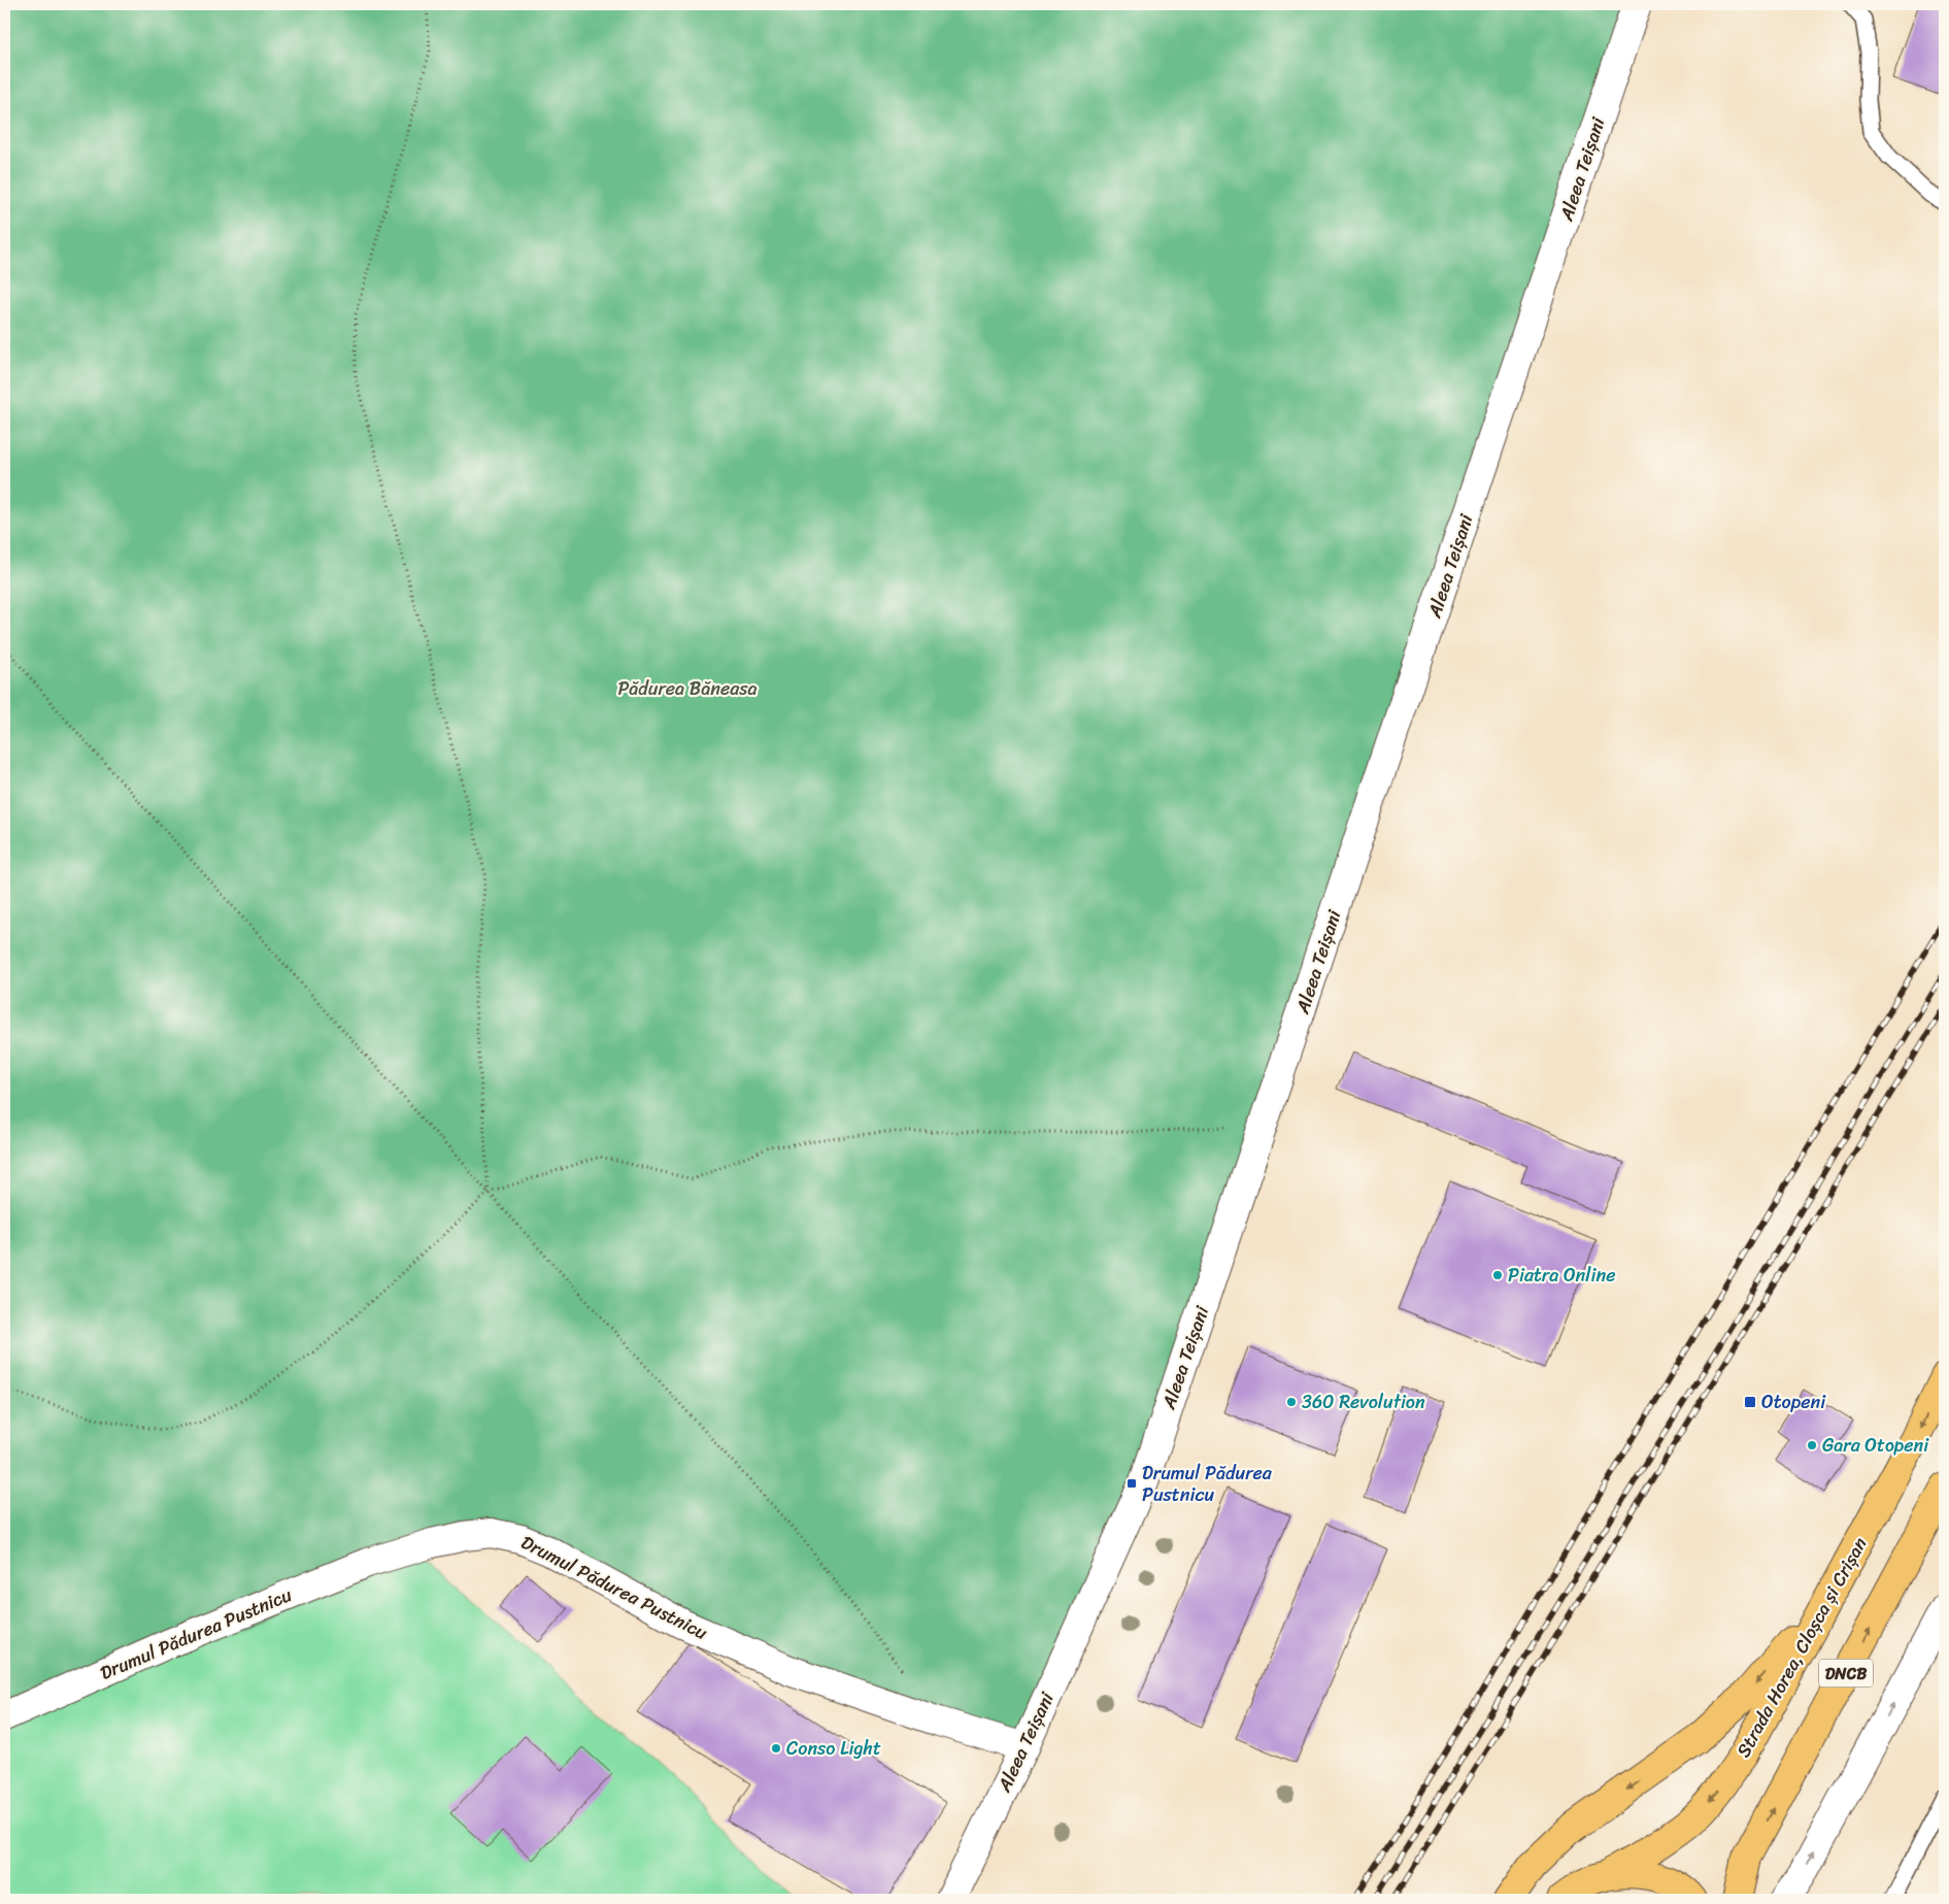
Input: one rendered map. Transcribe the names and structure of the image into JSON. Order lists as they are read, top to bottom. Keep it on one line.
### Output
{"streets":{"main road":["Strada Horea, Cloșca și Crișan","DNCB"],"street":["Aleea Teișani","Drumul Pădurea Pustnicu"]},"crossings":[["Aleea Teișani","Drumul Pădurea Pustnicu"],["Strada Horea, Cloșca și Crișan","DNCB"]],"parks":["Pădurea Băneasa"],"places":{"other":["Piatra Online","360 Revolution","Gara Otopeni","Conso Light"],"transit":["Otopeni","Drumul Pădurea Pustnicu"]}}
